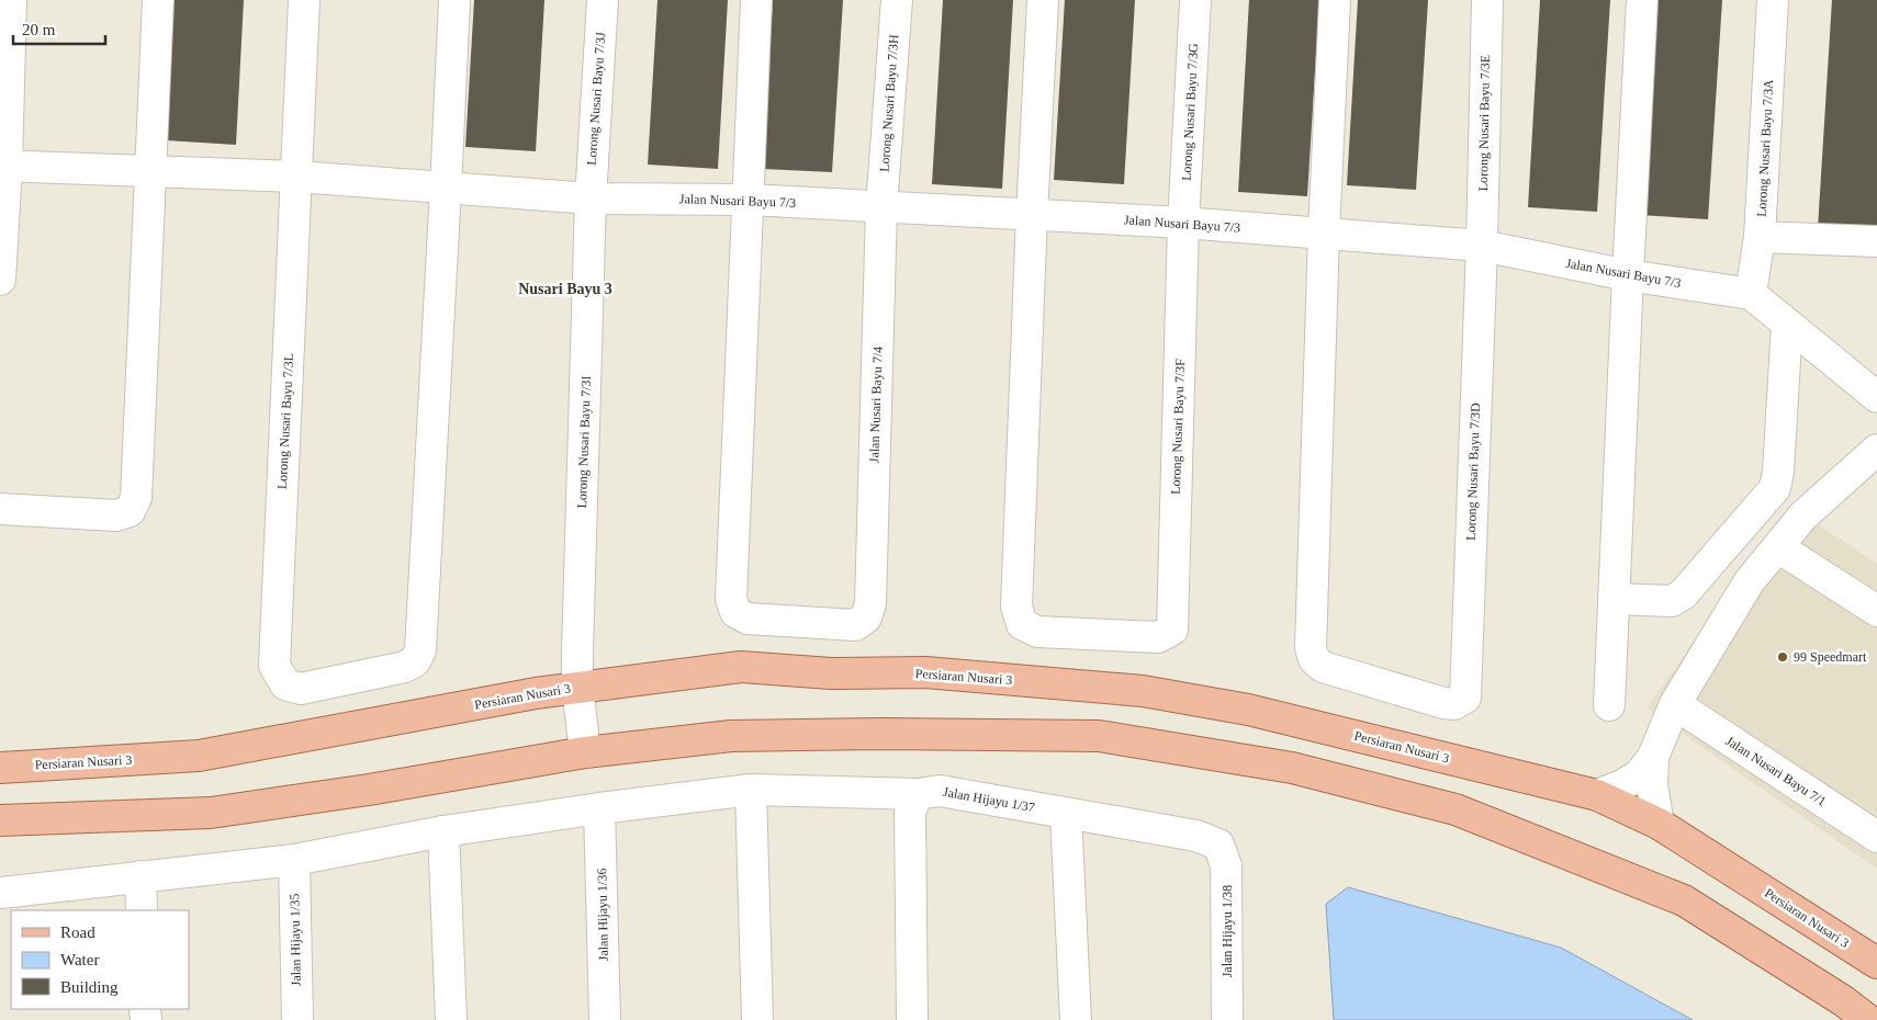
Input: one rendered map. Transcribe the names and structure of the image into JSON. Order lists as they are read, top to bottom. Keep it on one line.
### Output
{"streets":{"main road":["Persiaran Nusari 3"],"street":["Lorong Nusari Bayu 7/3J","Lorong Nusari Bayu 7/3H","Lorong Nusari Bayu 7/3G","Lorong Nusari Bayu 7/3E","Lorong Nusari Bayu 7/3A","Jalan Nusari Bayu 7/3","Jalan Nusari Bayu 7/4","Lorong Nusari Bayu 7/3L","Lorong Nusari Bayu 7/3F","Lorong Nusari Bayu 7/3I","Lorong Nusari Bayu 7/3D","Jalan Nusari Bayu 7/1","Jalan Hijayu 1/37","Jalan Hijayu 1/36","Jalan Hijayu 1/38","Jalan Hijayu 1/35"]},"crossings":[["Lorong Nusari Bayu 7/3J","Jalan Nusari Bayu 7/3"],["Lorong Nusari Bayu 7/3J","Lorong Nusari Bayu 7/3I"],["Lorong Nusari Bayu 7/3H","Jalan Nusari Bayu 7/3"],["Lorong Nusari Bayu 7/3H","Jalan Nusari Bayu 7/4"],["Lorong Nusari Bayu 7/3G","Jalan Nusari Bayu 7/3"],["Lorong Nusari Bayu 7/3G","Lorong Nusari Bayu 7/3F"],["Lorong Nusari Bayu 7/3E","Jalan Nusari Bayu 7/3"],["Lorong Nusari Bayu 7/3E","Lorong Nusari Bayu 7/3D"],["Lorong Nusari Bayu 7/3A","Jalan Nusari Bayu 7/3"],["Jalan Nusari Bayu 7/3","Jalan Nusari Bayu 7/4"],["Jalan Nusari Bayu 7/3","Lorong Nusari Bayu 7/3L"],["Jalan Nusari Bayu 7/3","Lorong Nusari Bayu 7/3F"],["Jalan Nusari Bayu 7/3","Lorong Nusari Bayu 7/3I"],["Jalan Nusari Bayu 7/3","Lorong Nusari Bayu 7/3D"],["Lorong Nusari Bayu 7/3I","Persiaran Nusari 3"],["Jalan Hijayu 1/37","Jalan Hijayu 1/36"],["Jalan Hijayu 1/37","Jalan Hijayu 1/38"],["Jalan Hijayu 1/37","Jalan Hijayu 1/35"]],"districts":["Nusari Bayu 3"],"places":["99 Speedmart"],"legend":["Road","Water","Building"],"scale_bar":"20 m"}
